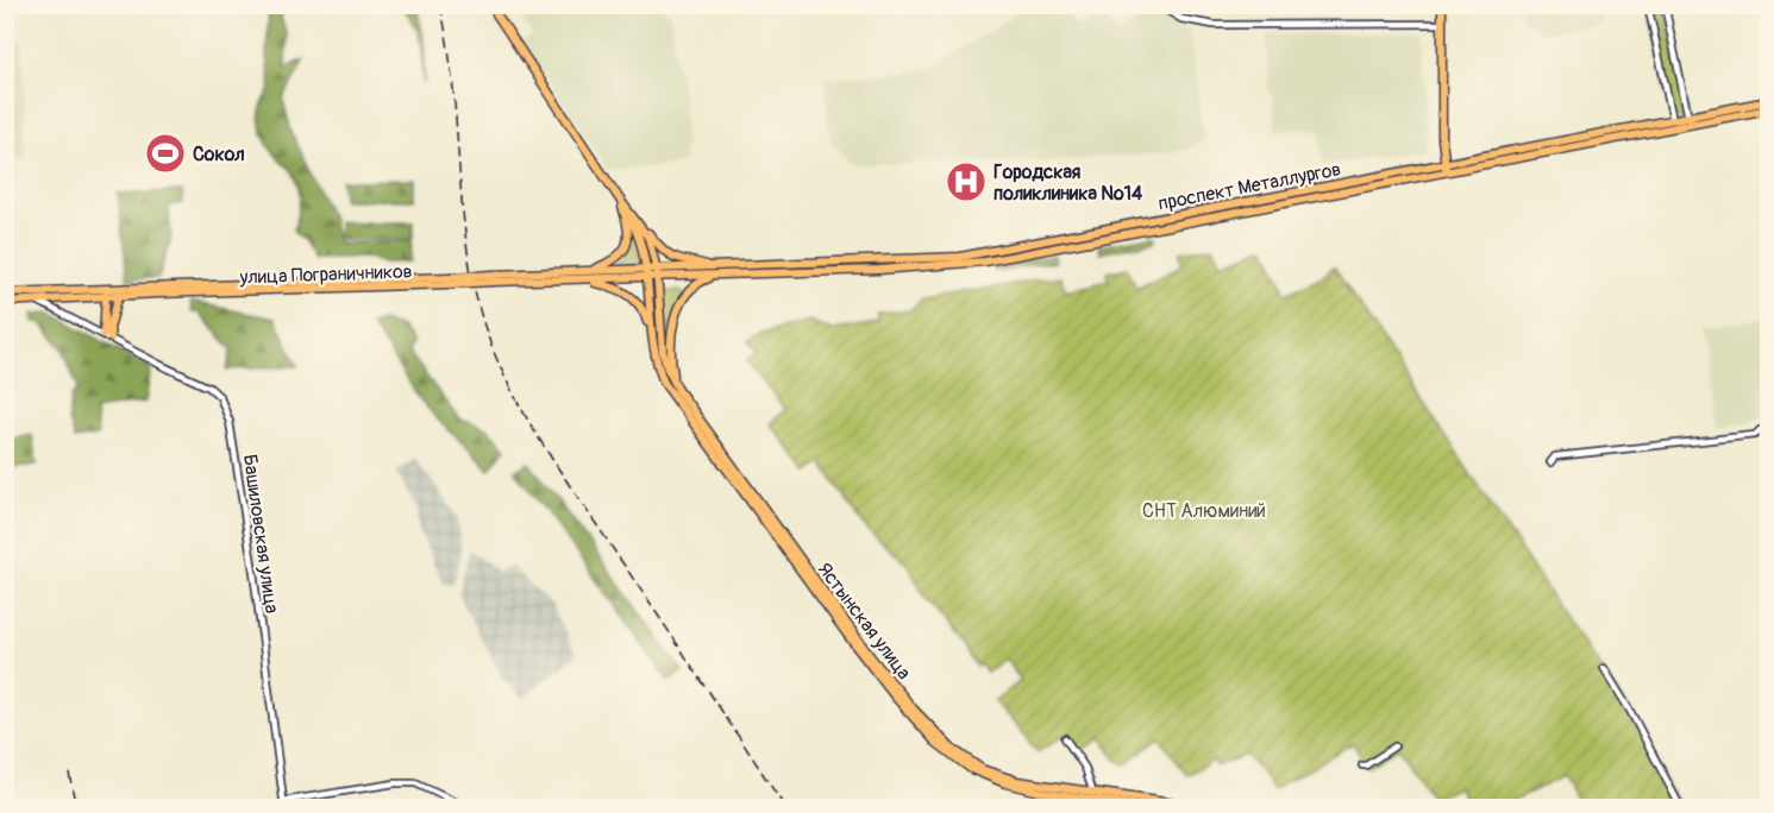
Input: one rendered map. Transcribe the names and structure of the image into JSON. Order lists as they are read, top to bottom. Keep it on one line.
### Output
{"streets":{"main road":["проспект Металлургов","улица Пограничников","Ястынская улица"],"street":["Башиловская улица"]},"crossings":[["проспект Металлургов","улица Пограничников"],["проспект Металлургов","Ястынская улица"],["улица Пограничников","Башиловская улица"],["улица Пограничников","Ястынская улица"]],"parks":["СНТ Алюминий"],"places":{"sports":["Сокол"],"hospital":["Городская поликлиника №14"]}}
